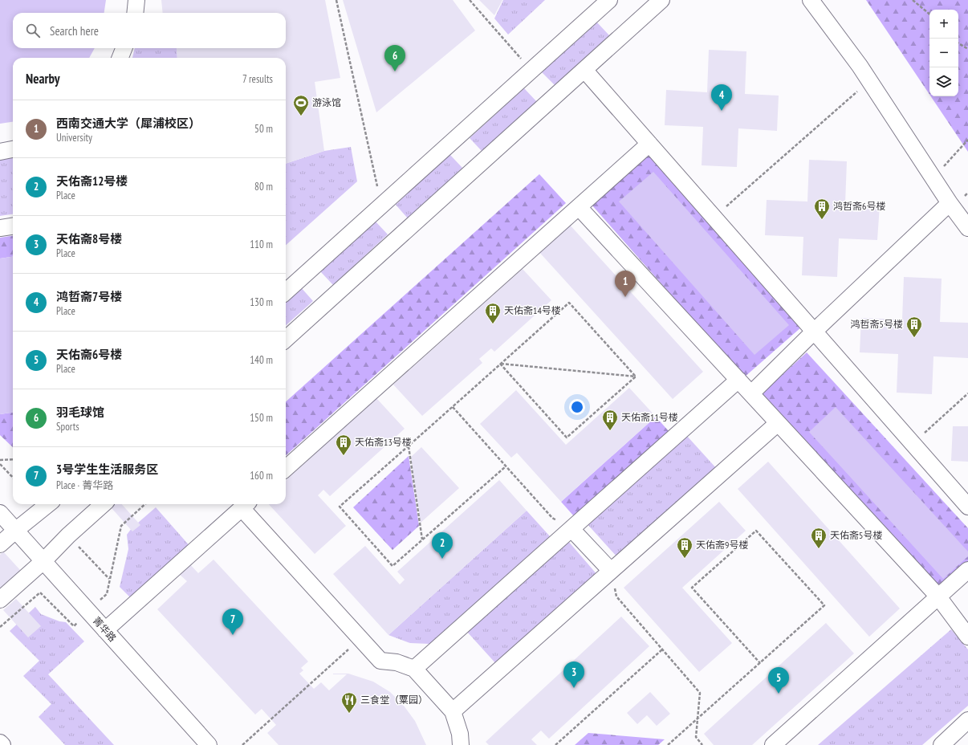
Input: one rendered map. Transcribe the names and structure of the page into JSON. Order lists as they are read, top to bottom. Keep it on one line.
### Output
{"streets":{"street":["菁华路"]},"places":{"sports":["游泳馆"],"building":["鸿哲斋6号楼","天佑斋14号楼","鸿哲斋5号楼","天佑斋11号楼","天佑斋13号楼","天佑斋5号楼","天佑斋9号楼"],"restaurant":["三食堂（粟园）"]},"page":{"map_buttons":["+","−"],"search":"Search here","pins":["6","4","1","2","7","3","5"],"heading":["Nearby","7 results"],"list":[{"mark":"1","name":"西南交通大学（犀浦校区）","note":"University","value":"50 m"},{"mark":"2","name":"天佑斋12号楼","note":"Place","value":"80 m"},{"mark":"3","name":"天佑斋8号楼","note":"Place","value":"110 m"},{"mark":"4","name":"鸿哲斋7号楼","note":"Place","value":"130 m"},{"mark":"5","name":"天佑斋6号楼","note":"Place","value":"140 m"},{"mark":"6","name":"羽毛球馆","note":"Sports","value":"150 m"},{"mark":"7","name":"3号学生生活服务区","note":"Place · 菁华路","value":"160 m"}]}}
